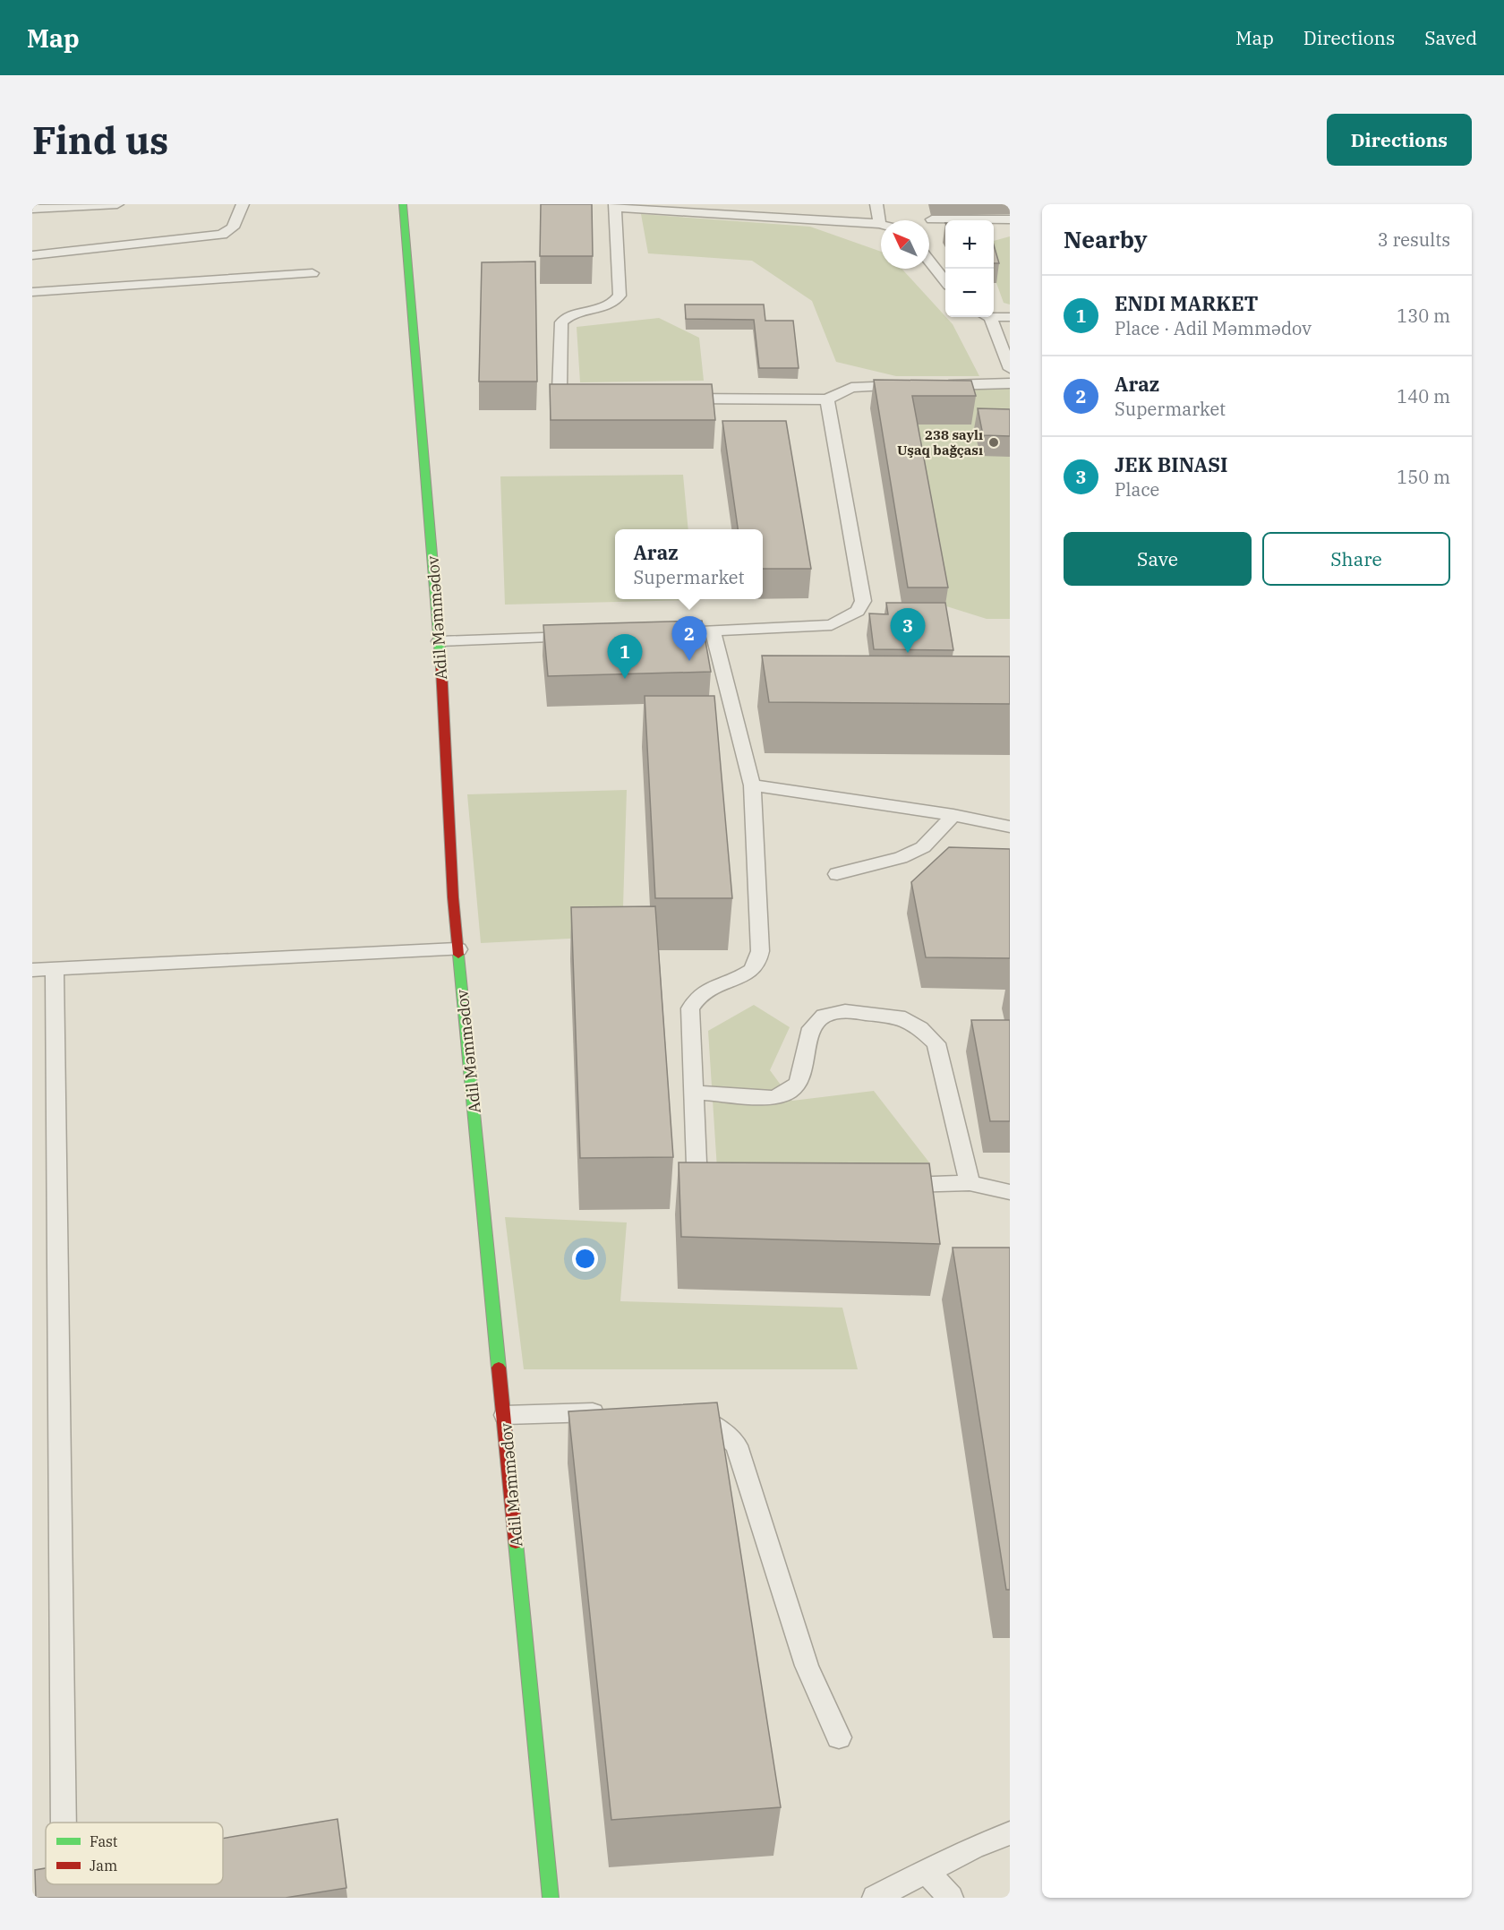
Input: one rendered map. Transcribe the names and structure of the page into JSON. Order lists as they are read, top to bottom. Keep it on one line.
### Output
{"streets":{"street":["Adil Məmmədov"]},"places":["238 saylı Uşaq bağçası"],"legend":["Fast","Jam"],"north":"top left","page":{"header":"Map","nav":["Map","Directions","Saved"],"buttons":["Directions",["Save","Share"]],"title":"Find us","heading":["Nearby","3 results"],"map_buttons":["+","−"],"list":[{"mark":"1","name":"ENDI MARKET","note":"Place · Adil Məmmədov","value":"130 m"},{"mark":"2","name":"Araz","note":"Supermarket","value":"140 m"},{"mark":"3","name":"JEK BINASI","note":"Place","value":"150 m"}],"popup":["Araz","Supermarket"],"pins":["3","2","1"]}}
